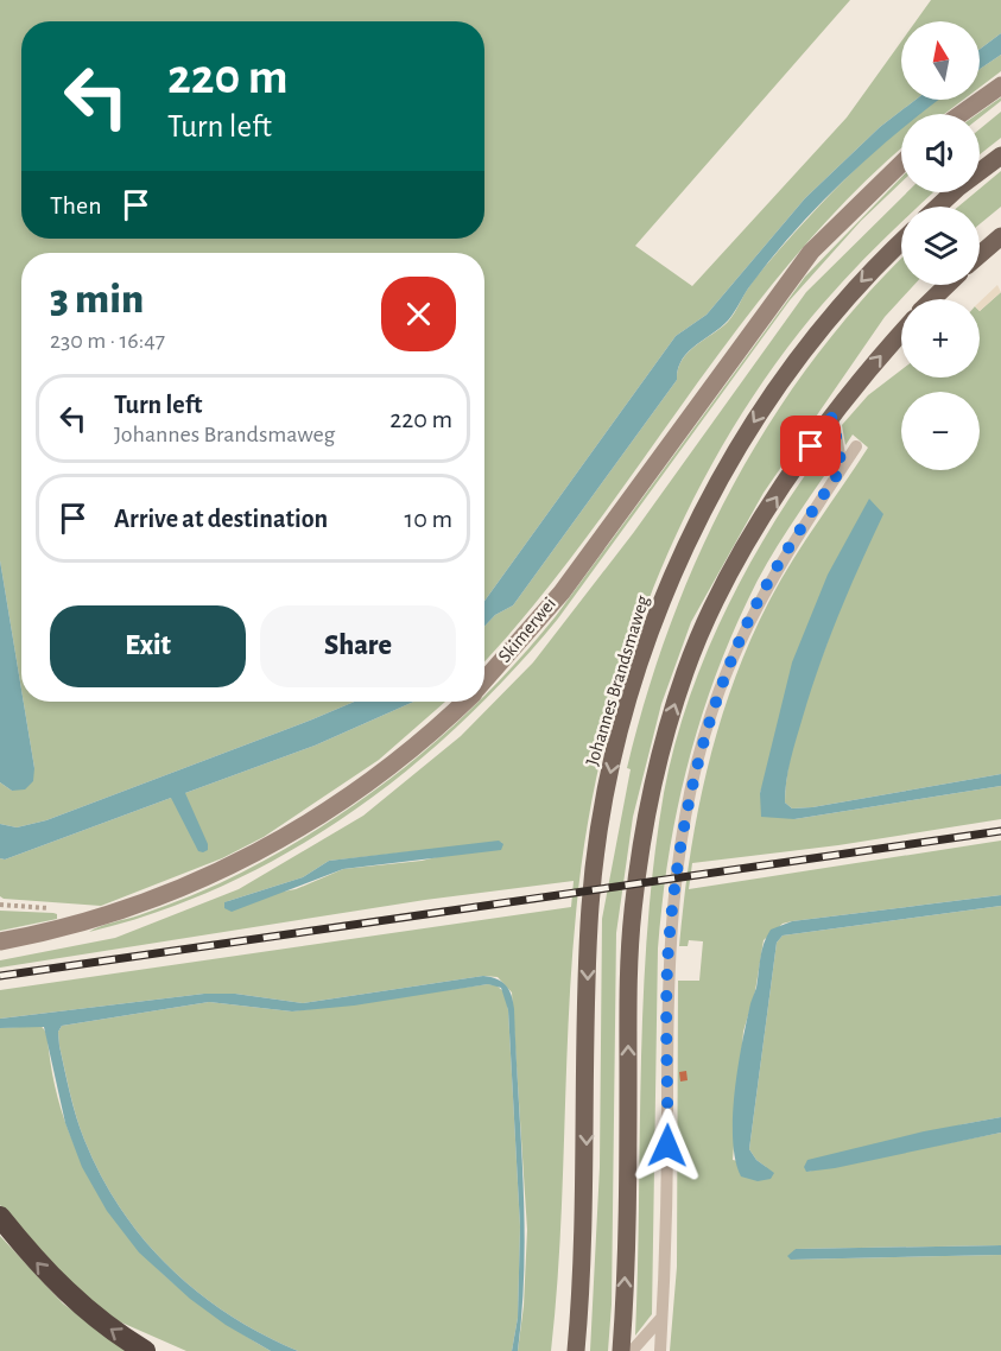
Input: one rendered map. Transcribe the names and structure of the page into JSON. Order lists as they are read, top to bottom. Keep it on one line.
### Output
{"streets":{"main road":["Johannes Brandsmaweg"],"street":["Skimerwei"]},"north":"top","page":{"map_buttons":["+","−"],"turn":["220 m","Turn left"],"then":"Then","heading":["3 min","230 m · 16:47"],"list":[{"name":"Turn left","note":"Johannes Brandsmaweg","value":"220 m"},{"name":"Arrive at destination","value":"10 m"}],"buttons":["Exit","Share"]}}
